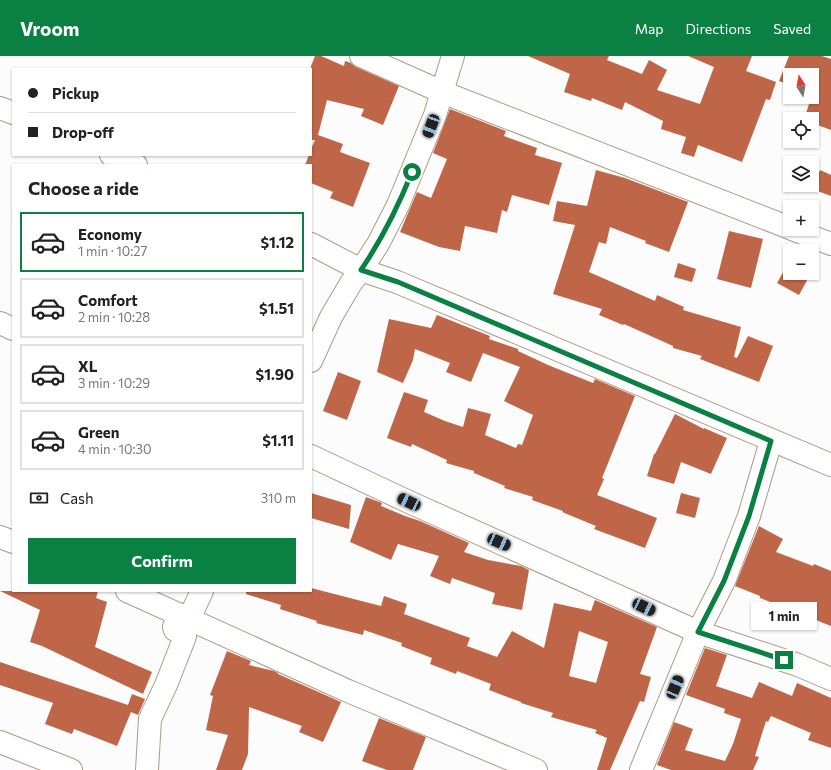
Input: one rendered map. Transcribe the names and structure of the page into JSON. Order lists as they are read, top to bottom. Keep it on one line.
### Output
{"north":"top","page":{"header":"Vroom","nav":["Map","Directions","Saved"],"map_buttons":["+","−"],"banner":["Pickup","Drop-off"],"heading":"Choose a ride","list":[{"name":"Economy","note":"1 min · 10:27","value":"$1.12"},{"name":"Comfort","note":"2 min · 10:28","value":"$1.51"},{"name":"XL","note":"3 min · 10:29","value":"$1.90"},{"name":"Green","note":"4 min · 10:30","value":"$1.11"}],"pay":["Cash","310 m"],"buttons":"Confirm","bubble":"1 min"}}
